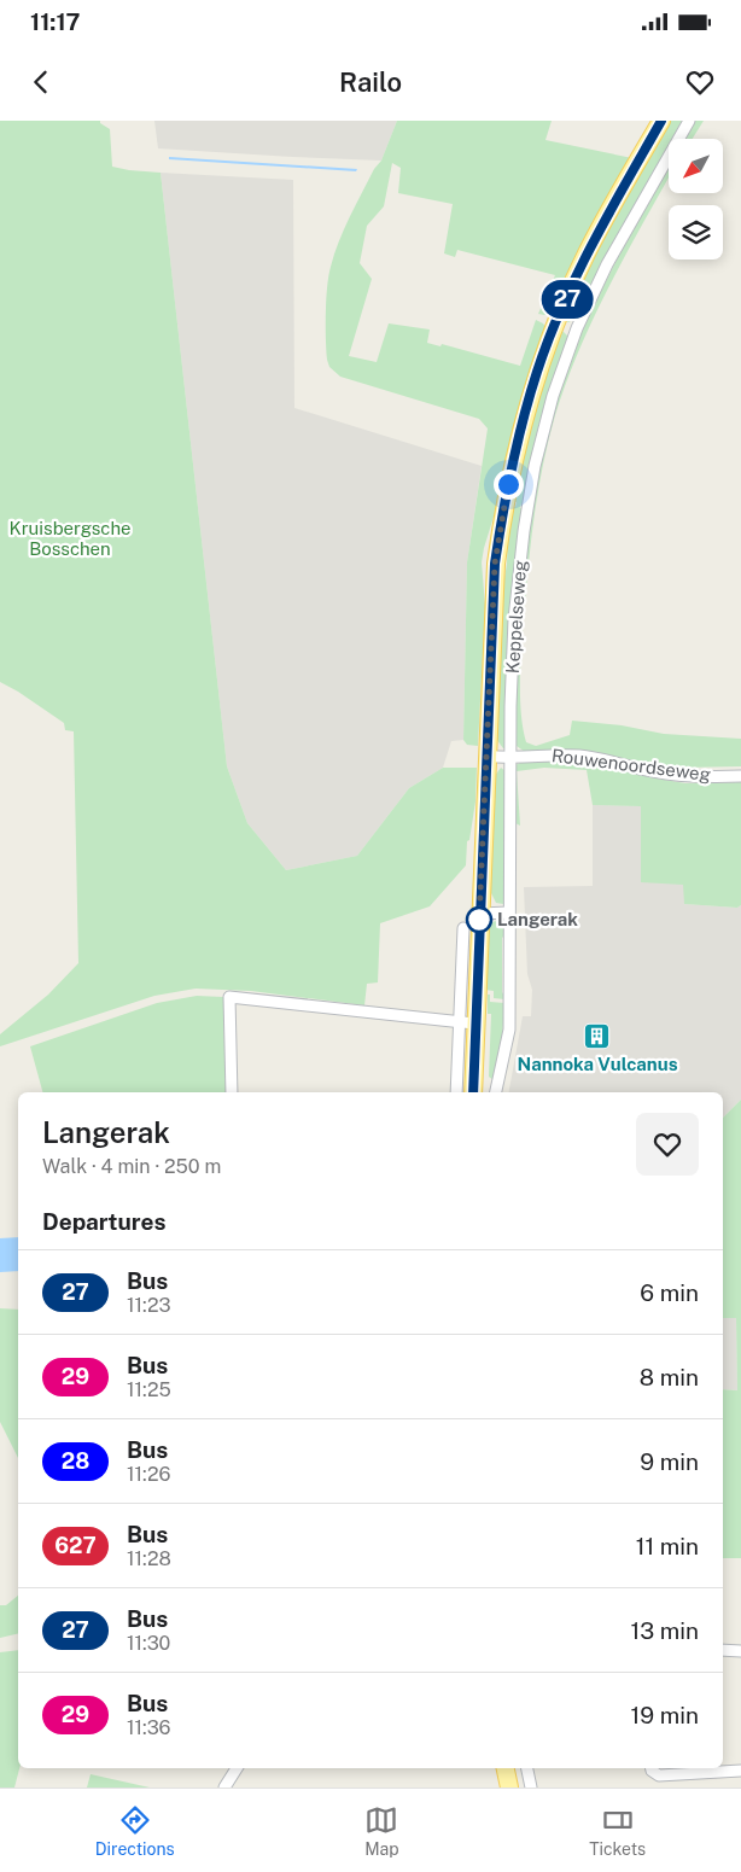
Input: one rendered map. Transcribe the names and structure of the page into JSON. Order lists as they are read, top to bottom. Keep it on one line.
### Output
{"streets":{"main road":["Keppelseweg"],"street":["Rouwenoordseweg"]},"crossings":[["Keppelseweg","Rouwenoordseweg"]],"parks":["Kruisbergsche Bosschen"],"places":{"other":["Langerak"],"building":["Nannoka Vulcanus"]},"lines":["bus line 27"],"north":"bottom left","page":{"status":"11:17","header":"Railo","on_map":"27","heading":[["Langerak","Walk · 4 min · 250 m"],"Departures"],"list":[{"mark":"27","name":"Bus","note":"11:23","value":"6 min"},{"mark":"29","name":"Bus","note":"11:25","value":"8 min"},{"mark":"28","name":"Bus","note":"11:26","value":"9 min"},{"mark":"627","name":"Bus","note":"11:28","value":"11 min"},{"mark":"27","name":"Bus","note":"11:30","value":"13 min"},{"mark":"29","name":"Bus","note":"11:36","value":"19 min"}],"tabs":["Directions","Map","Tickets"]}}
